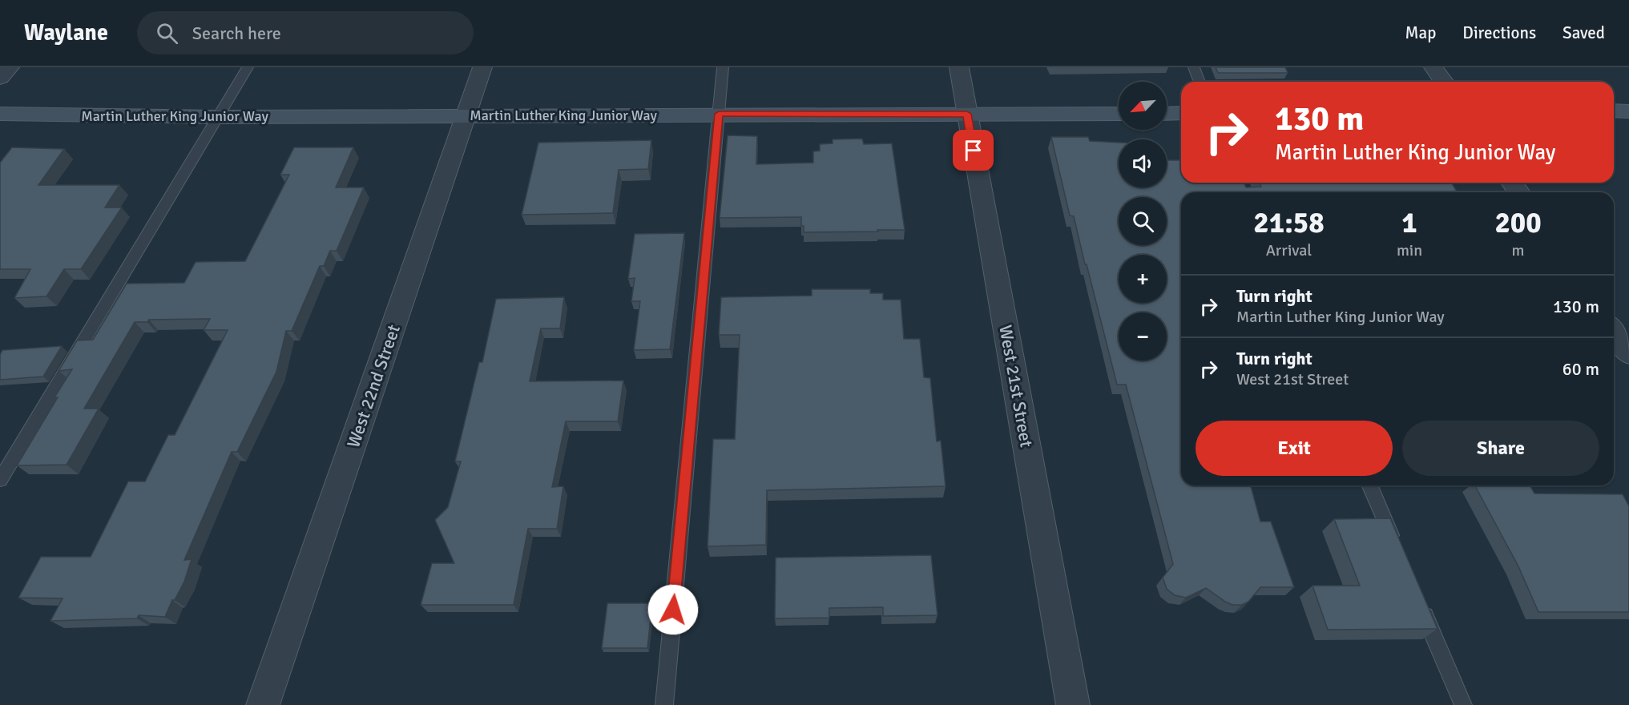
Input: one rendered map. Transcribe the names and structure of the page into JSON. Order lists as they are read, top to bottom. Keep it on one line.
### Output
{"streets":{"main road":["Martin Luther King Junior Way"],"street":["West 22nd Street","West 21st Street"]},"crossings":[["Martin Luther King Junior Way","West 22nd Street"],["Martin Luther King Junior Way","West 21st Street"]],"north":"bottom left","page":{"header":"Waylane","search":"Search here","nav":["Map","Directions","Saved"],"map_buttons":["+","−"],"turn":["130 m","Martin Luther King Junior Way"],"eta":["21:58","Arrival","1","min","200","m"],"list":[{"name":"Turn right","note":"Martin Luther King Junior Way","value":"130 m"},{"name":"Turn right","note":"West 21st Street","value":"60 m"}],"buttons":["Exit","Share"]}}
